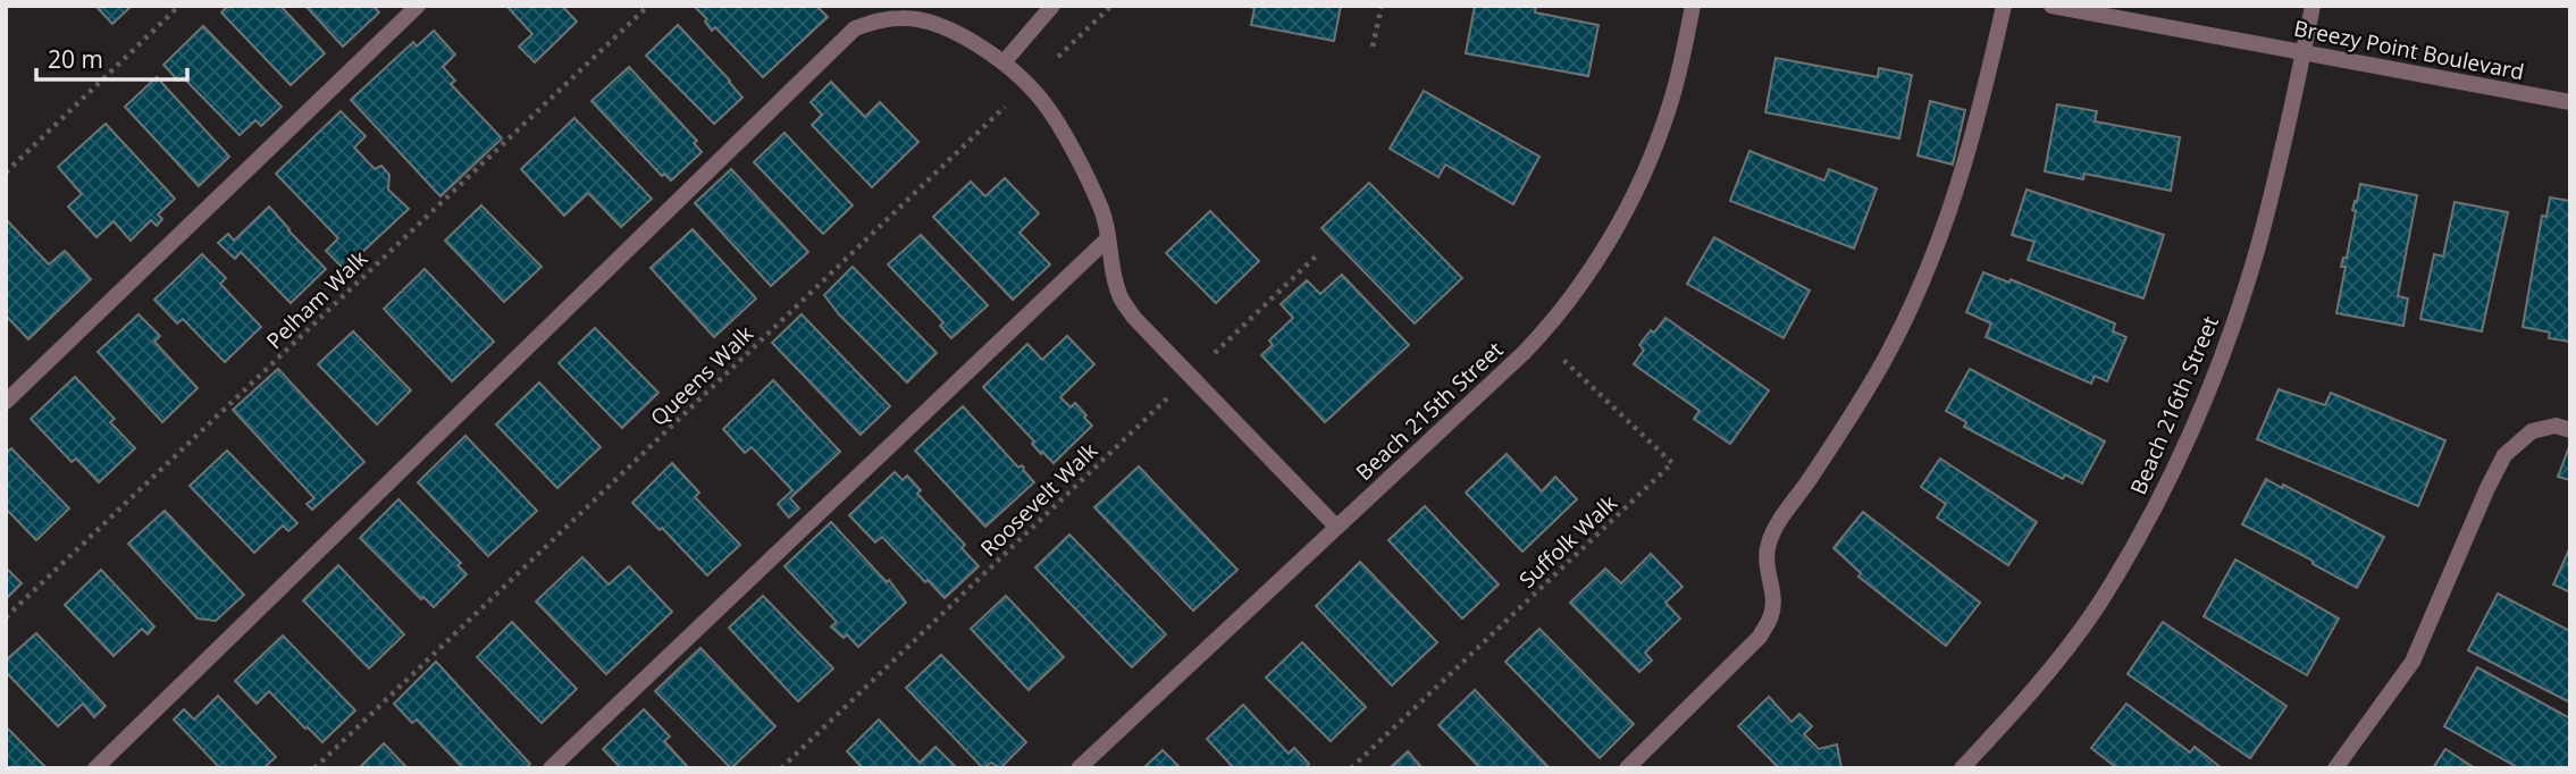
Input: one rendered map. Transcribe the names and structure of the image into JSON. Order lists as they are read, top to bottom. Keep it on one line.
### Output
{"streets":{"street":["Breezy Point Boulevard","Beach 216th Street","Beach 215th Street"],"path":["Pelham Walk","Queens Walk","Roosevelt Walk","Suffolk Walk"]},"crossings":[["Breezy Point Boulevard","Beach 216th Street"],["Beach 215th Street","Suffolk Walk"]],"scale_bar":"20 m"}
